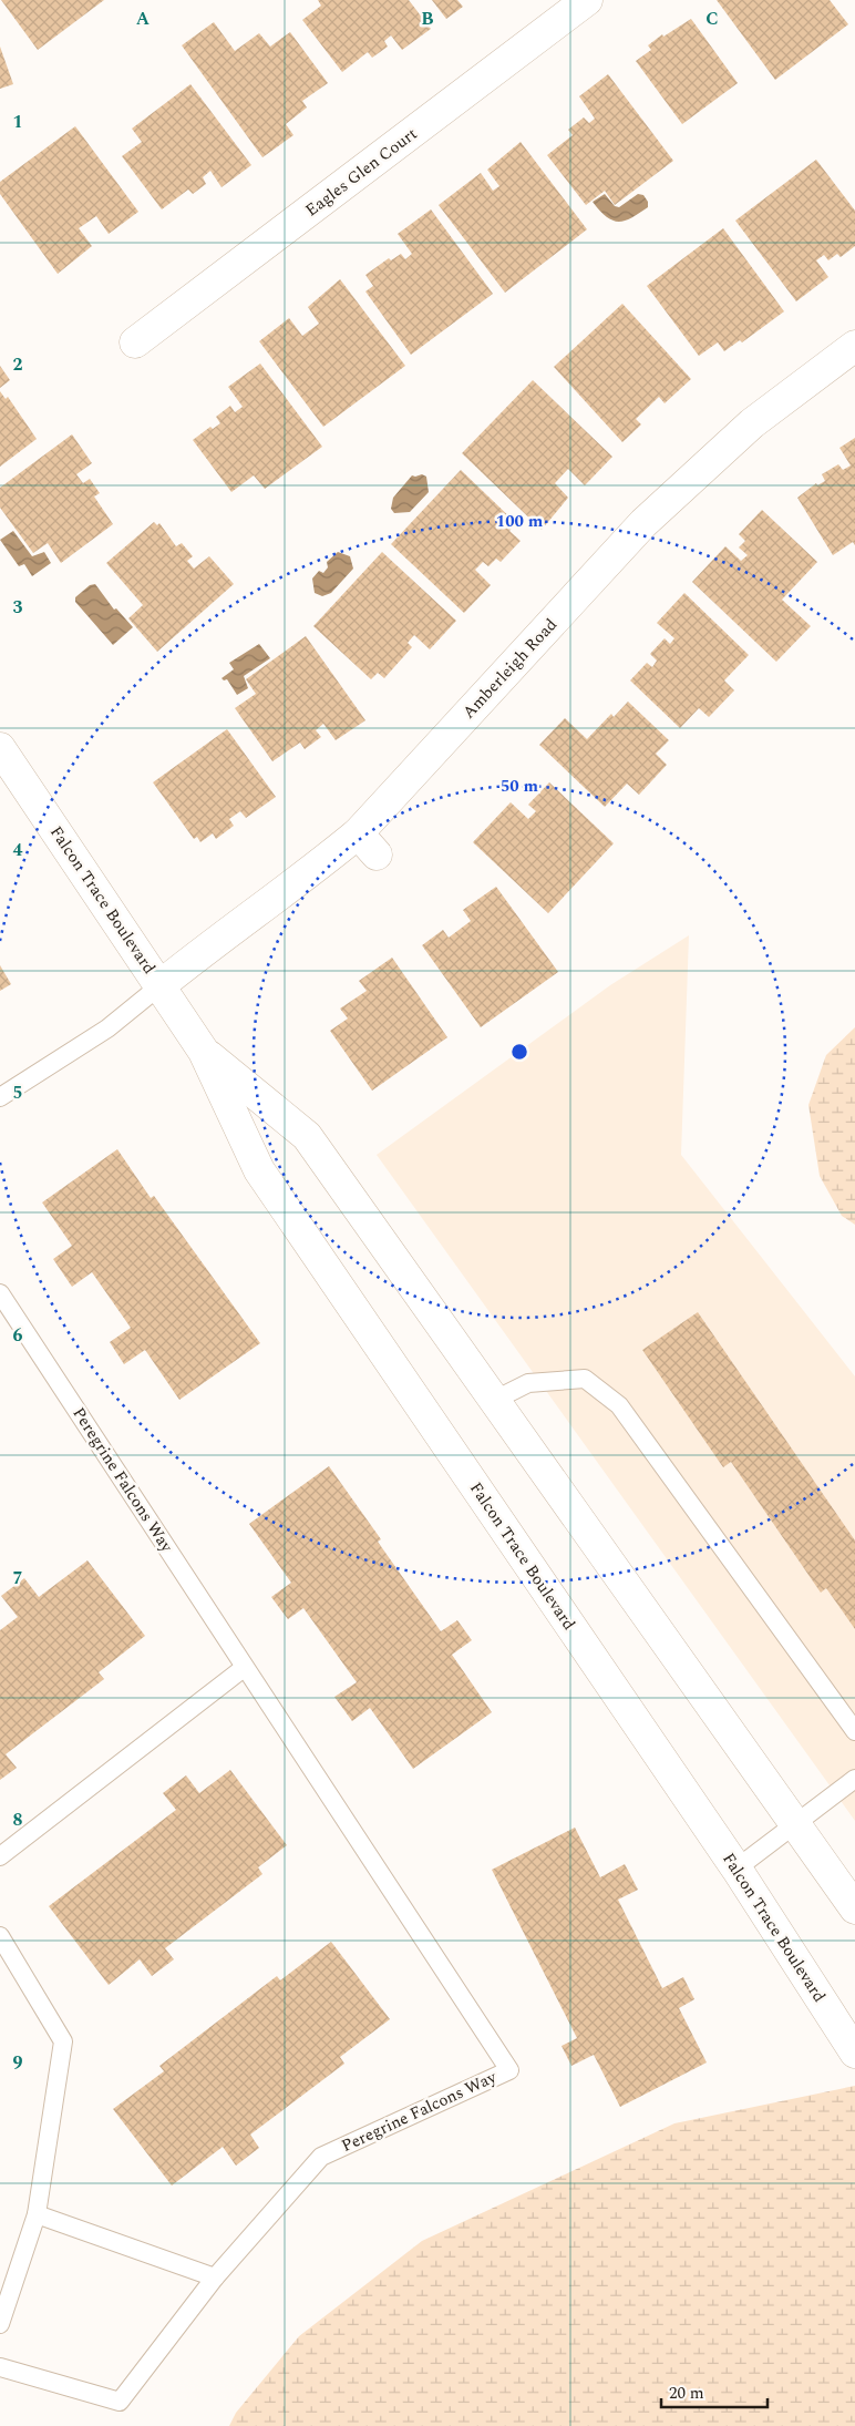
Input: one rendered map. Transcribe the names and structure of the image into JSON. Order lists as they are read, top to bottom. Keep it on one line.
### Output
{"streets":{"street":["Eagles Glen Court","Amberleigh Road","Falcon Trace Boulevard"],"lane":["Peregrine Falcons Way"]},"crossings":[["Amberleigh Road","Falcon Trace Boulevard"]],"scale_bar":"20 m","grid":{"columns":["A","B","C"],"rows":["1","2","3","4","5","6","7","8","9"]},"rings":["100 m","50 m"]}
